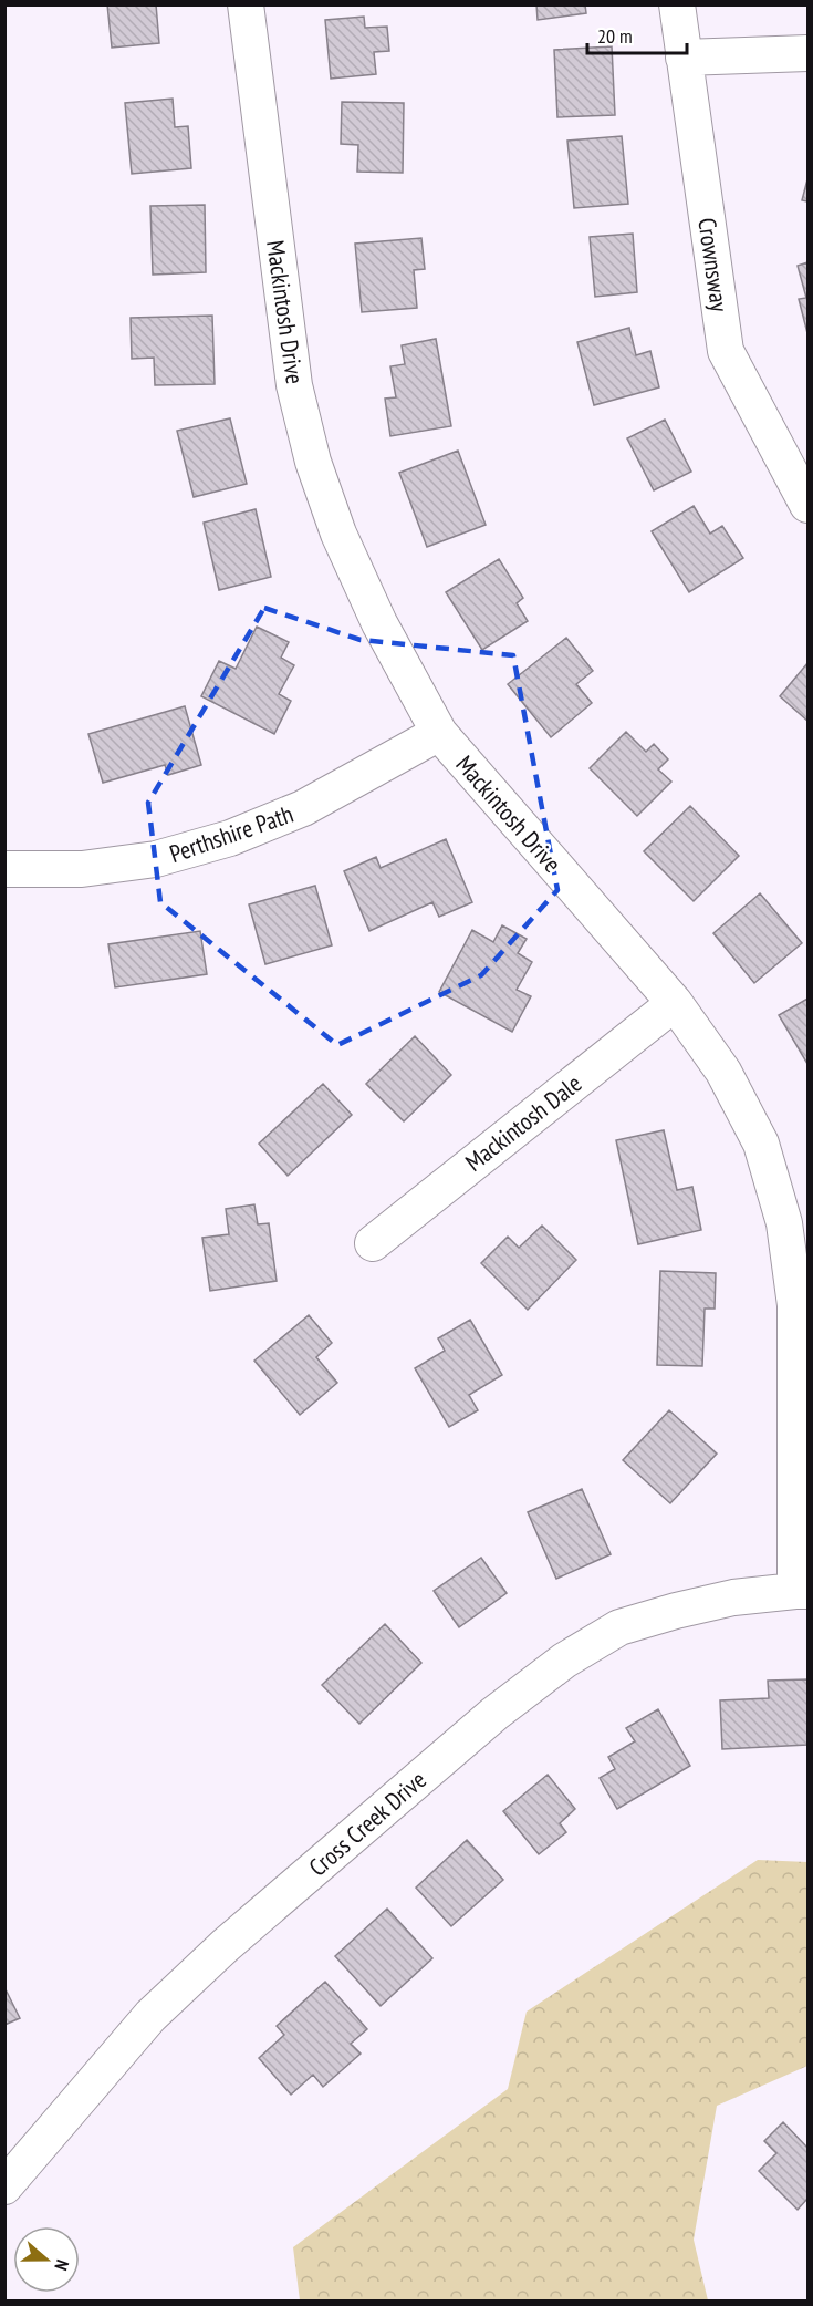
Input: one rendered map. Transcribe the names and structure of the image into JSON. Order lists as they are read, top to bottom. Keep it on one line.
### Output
{"streets":{"street":["Crownsway","Mackintosh Drive","Perthshire Path","Mackintosh Dale","Cross Creek Drive"]},"crossings":[["Mackintosh Drive","Perthshire Path"],["Mackintosh Drive","Mackintosh Dale"],["Mackintosh Drive","Cross Creek Drive"]],"scale_bar":"20 m","north":"right"}
